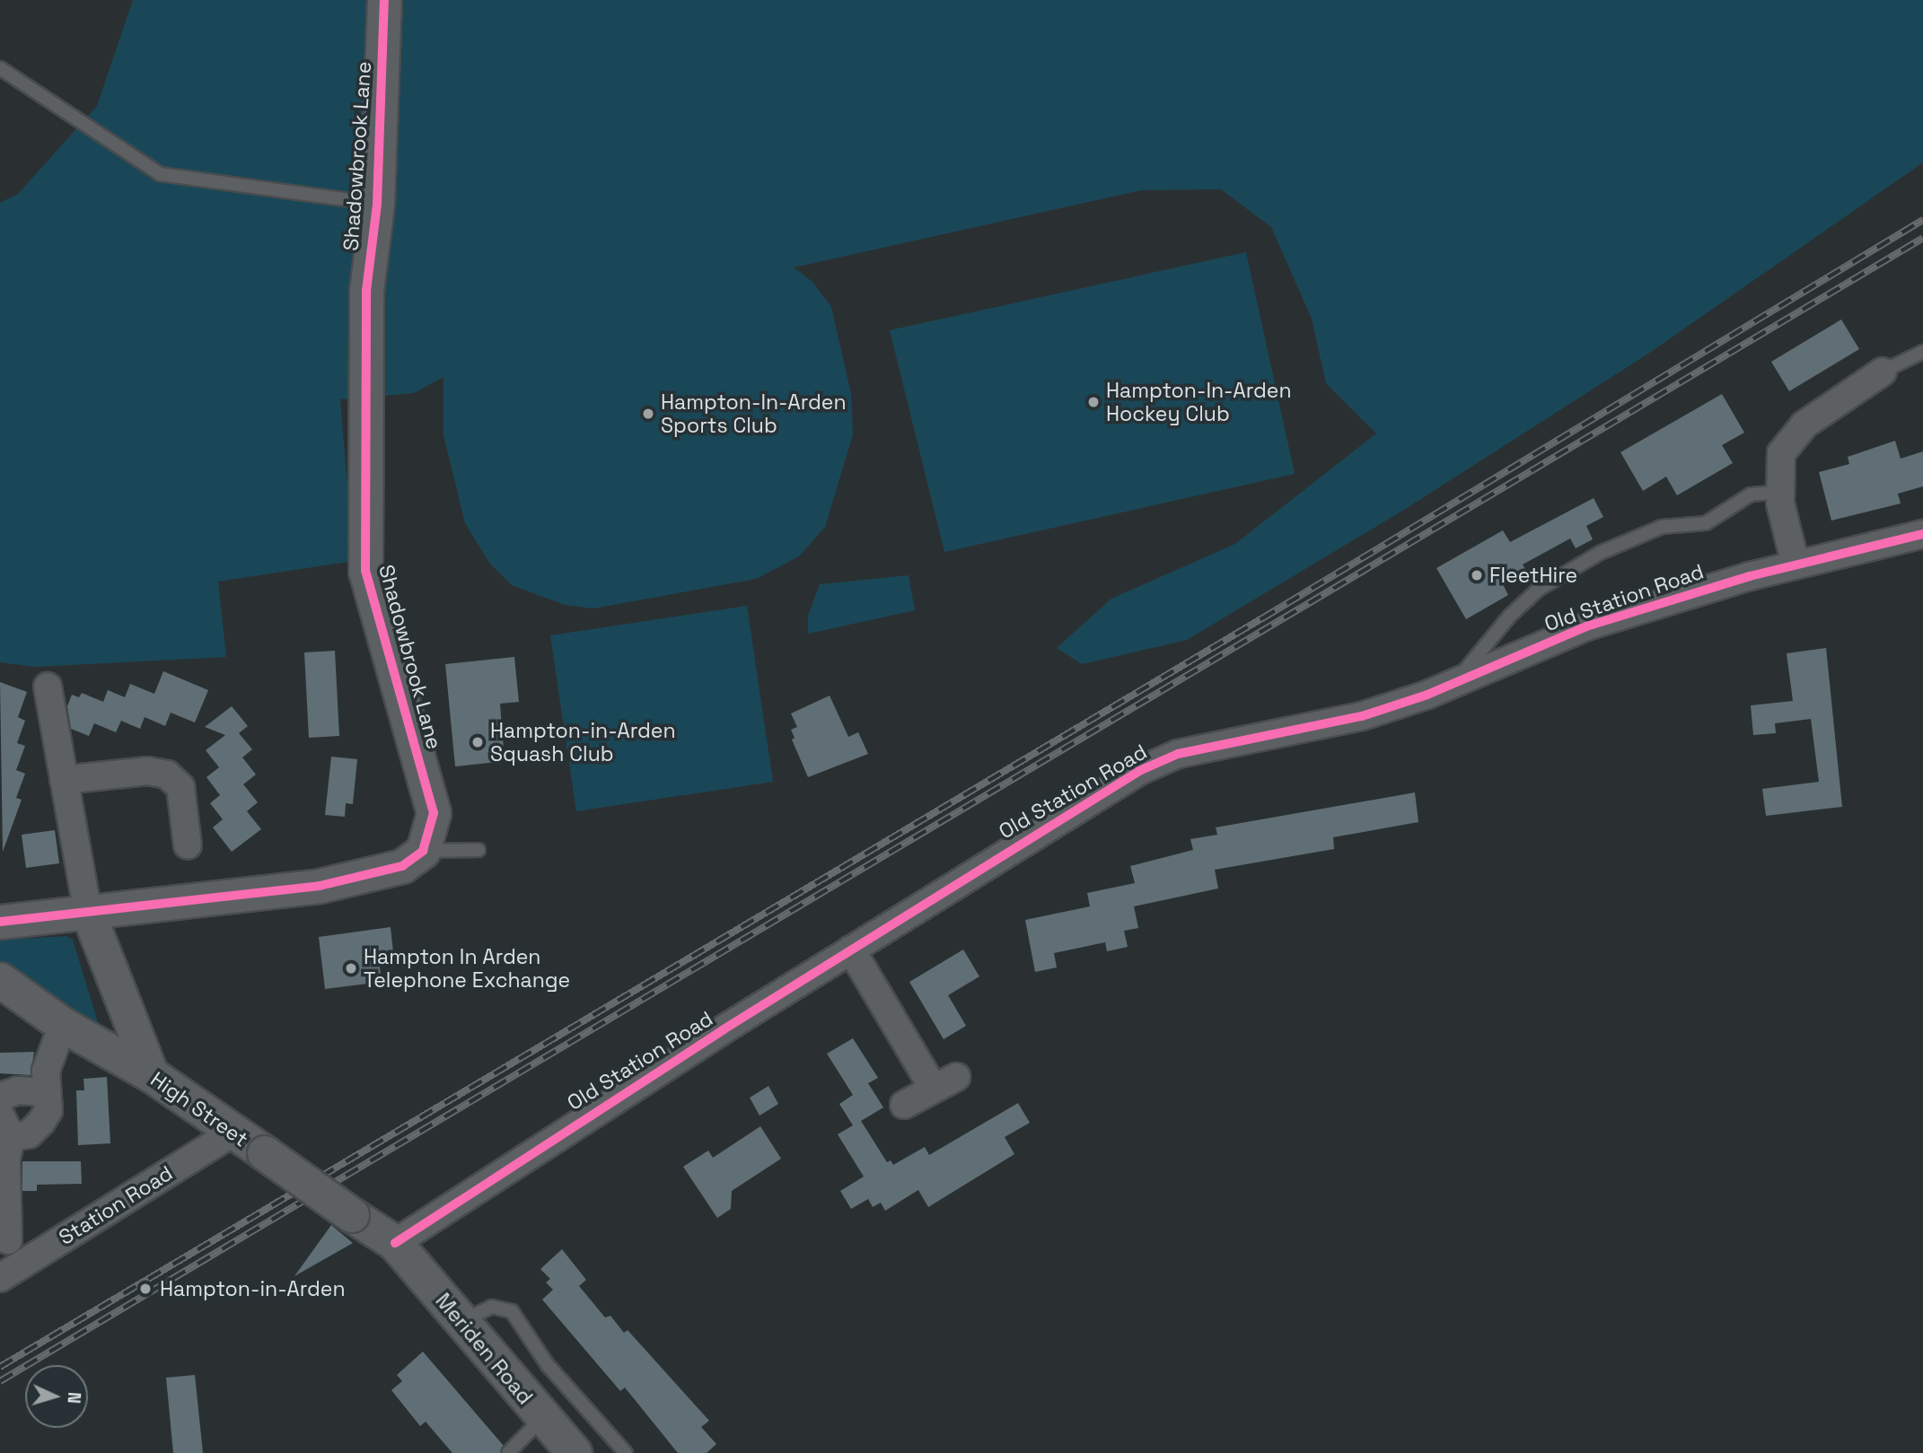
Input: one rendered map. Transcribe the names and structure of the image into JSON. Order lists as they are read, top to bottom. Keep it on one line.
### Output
{"streets":{"main road":["High Street","Meriden Road"],"street":["Shadowbrook Lane","Old Station Road","Station Road"]},"crossings":[["Old Station Road","High Street"],["Old Station Road","Meriden Road"],["High Street","Station Road"],["High Street","Meriden Road"]],"places":["Hampton-In-Arden Hockey Club","Hampton-In-Arden Sports Club","FleetHire","Hampton-in-Arden Squash Club","Hampton In Arden Telephone Exchange","Hampton-in-Arden"],"north":"right"}
